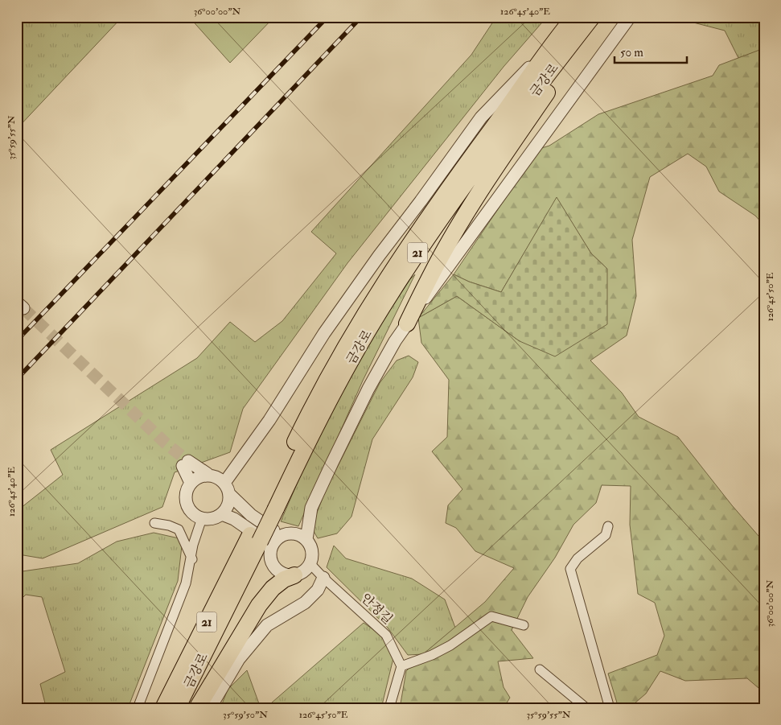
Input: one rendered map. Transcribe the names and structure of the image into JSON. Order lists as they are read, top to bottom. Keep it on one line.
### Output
{"streets":{"highway":["금강로","21"],"street":["안정길"]},"crossings":[["금강로","안정길"]],"scale_bar":"50 m","coordinates":["36°00'00\"N","126°45'40\"E","35°59'55\"N","126°45'50\"E","35°59'50\"N"]}
